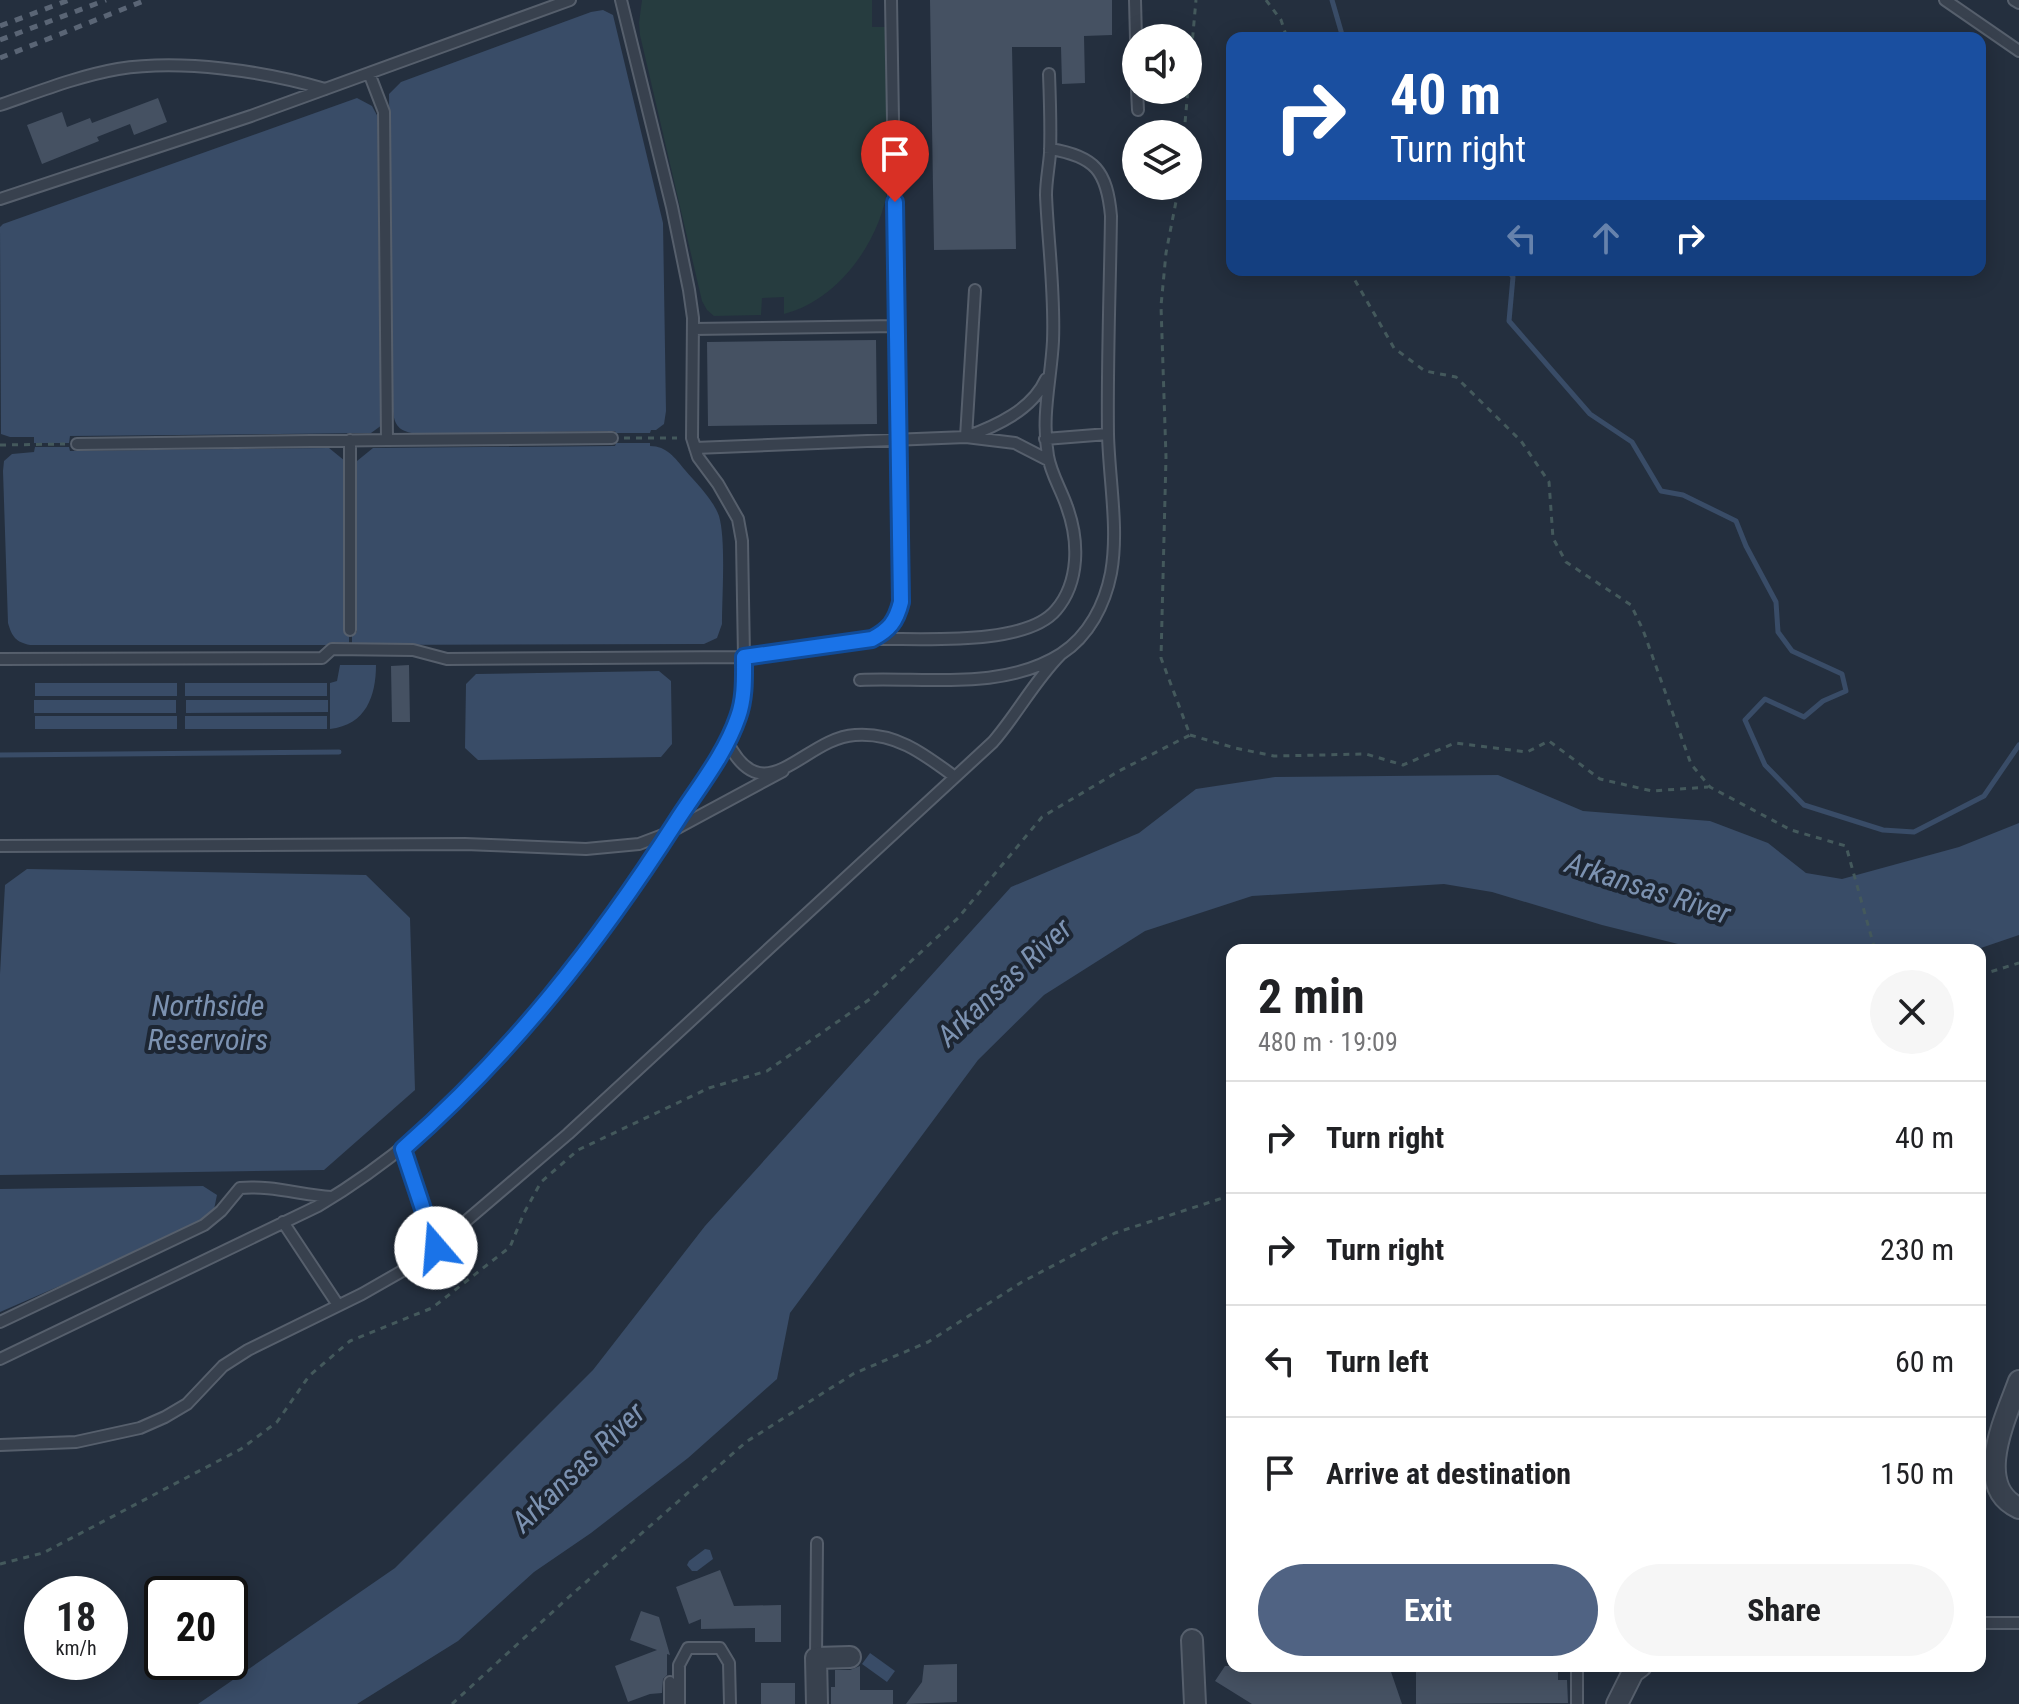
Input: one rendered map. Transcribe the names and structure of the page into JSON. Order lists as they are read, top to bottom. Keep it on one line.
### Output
{"water":["Arkansas River","Northside Reservoirs"],"page":{"turn":["40 m","Turn right"],"heading":["2 min","480 m · 19:09"],"list":[{"name":"Turn right","value":"40 m"},{"name":"Turn right","value":"230 m"},{"name":"Turn left","value":"60 m"},{"name":"Arrive at destination","value":"150 m"}],"buttons":["Exit","Share"],"speed":"18 km/h","limit":"20"}}
